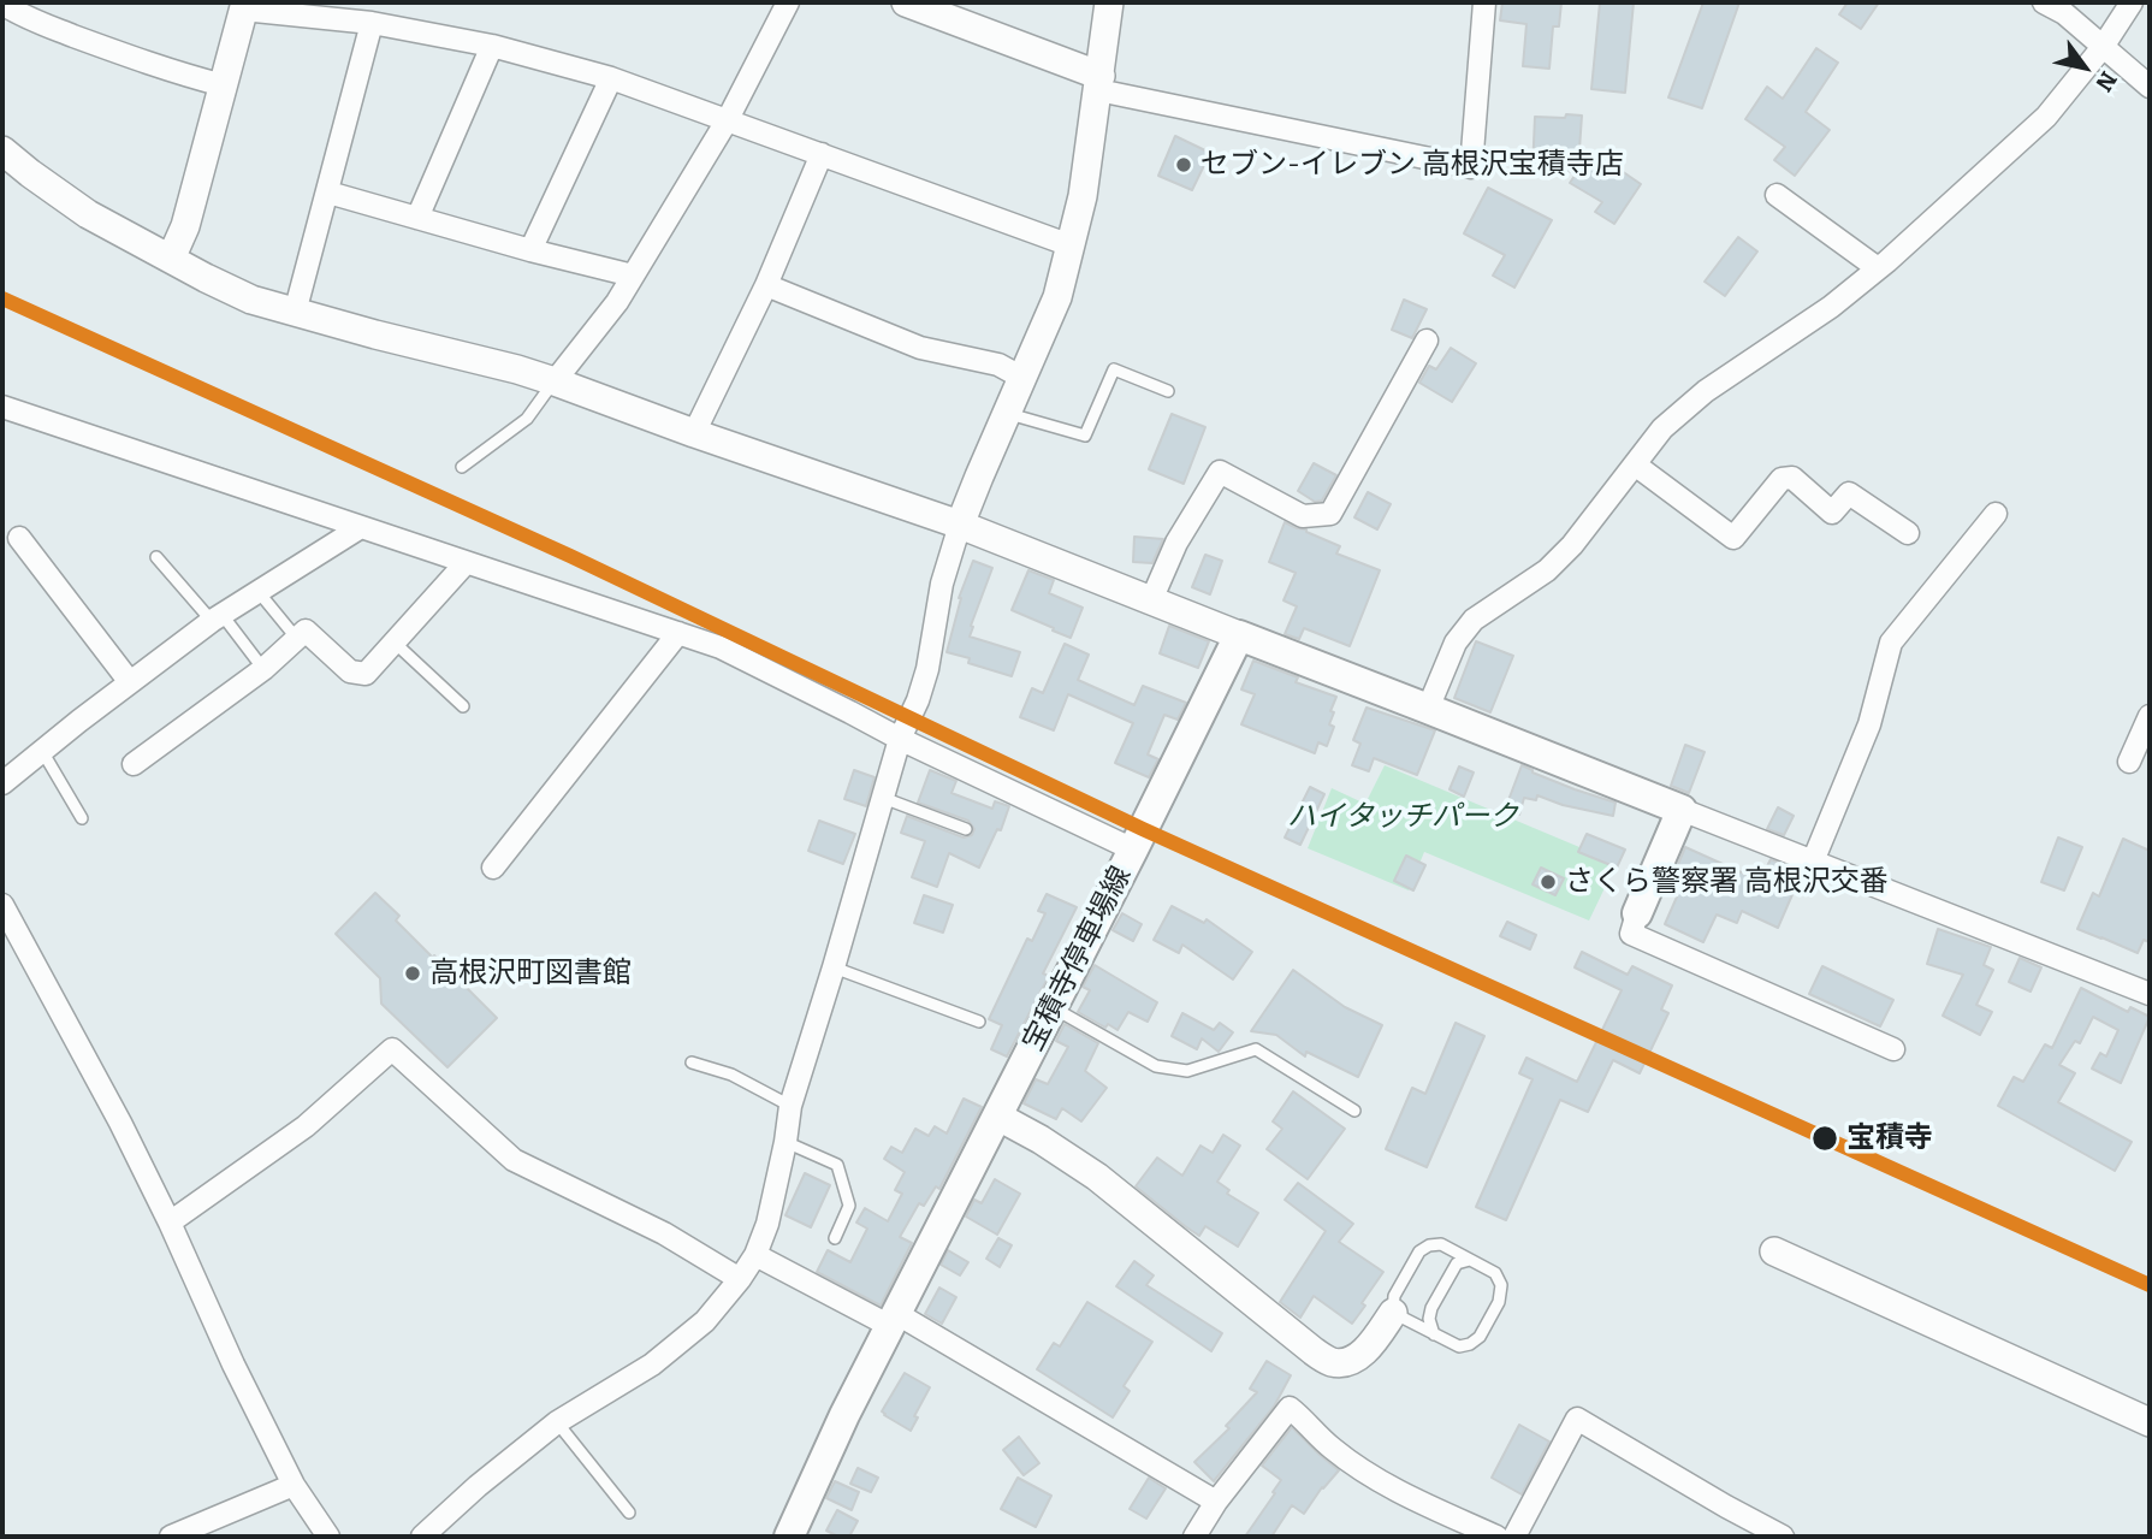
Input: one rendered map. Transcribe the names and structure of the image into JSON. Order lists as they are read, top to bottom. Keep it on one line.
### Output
{"streets":{"main road":["宝積寺停車場線"]},"parks":["ハイタッチパーク"],"places":["セブン-イレブン 高根沢宝積寺店","さくら警察署 高根沢交番","高根沢町図書館","宝積寺"],"north":"bottom right"}
